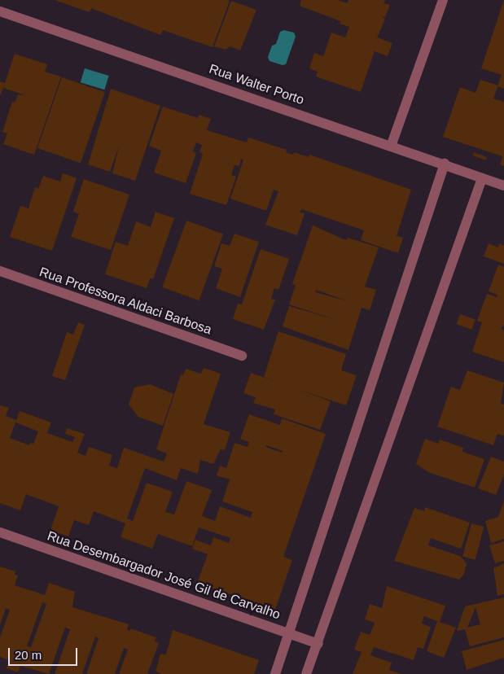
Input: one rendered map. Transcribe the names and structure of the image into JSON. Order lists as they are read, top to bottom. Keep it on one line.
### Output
{"streets":{"street":["Rua Walter Porto","Rua Professora Aldaci Barbosa","Rua Desembargador José Gil de Carvalho"]},"scale_bar":"20 m"}
